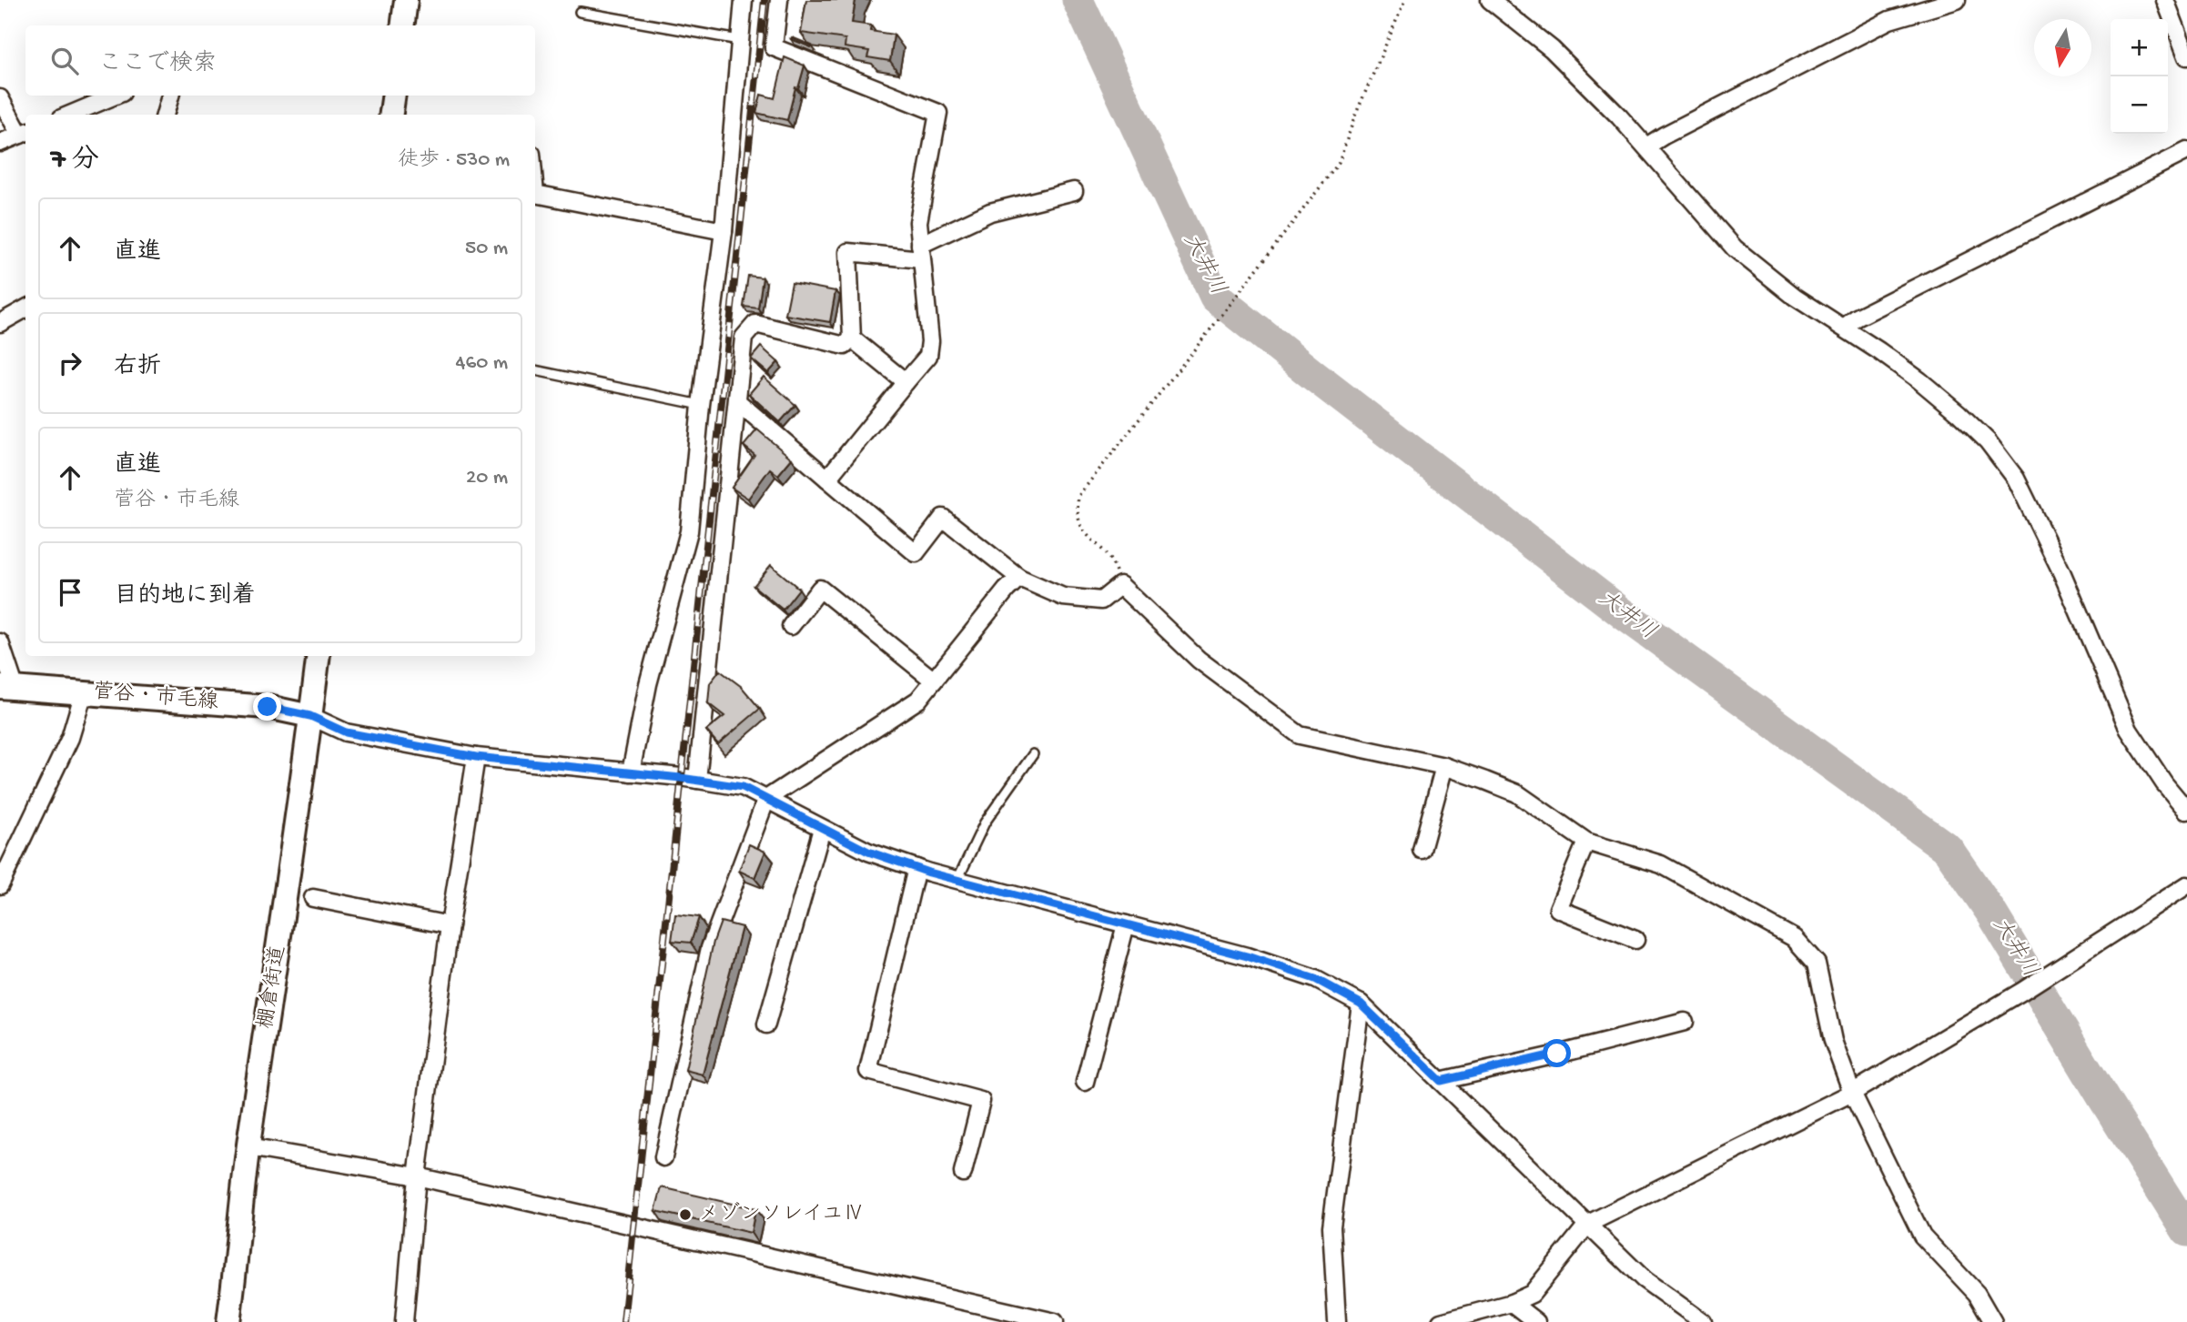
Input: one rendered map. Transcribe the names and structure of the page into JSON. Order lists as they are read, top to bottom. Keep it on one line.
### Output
{"streets":{"street":["菅谷・市毛線","棚倉街道"]},"crossings":[["菅谷・市毛線","棚倉街道"]],"water":["大井川"],"places":["メゾンソレイユⅣ"],"north":"bottom","page":{"map_buttons":["+","−"],"search":"ここで検索","heading":["7 分","徒歩 · 530 m"],"list":[["直進","50 m"],["右折","460 m"],["直進","菅谷・市毛線","20 m"],"目的地に到着"]}}
